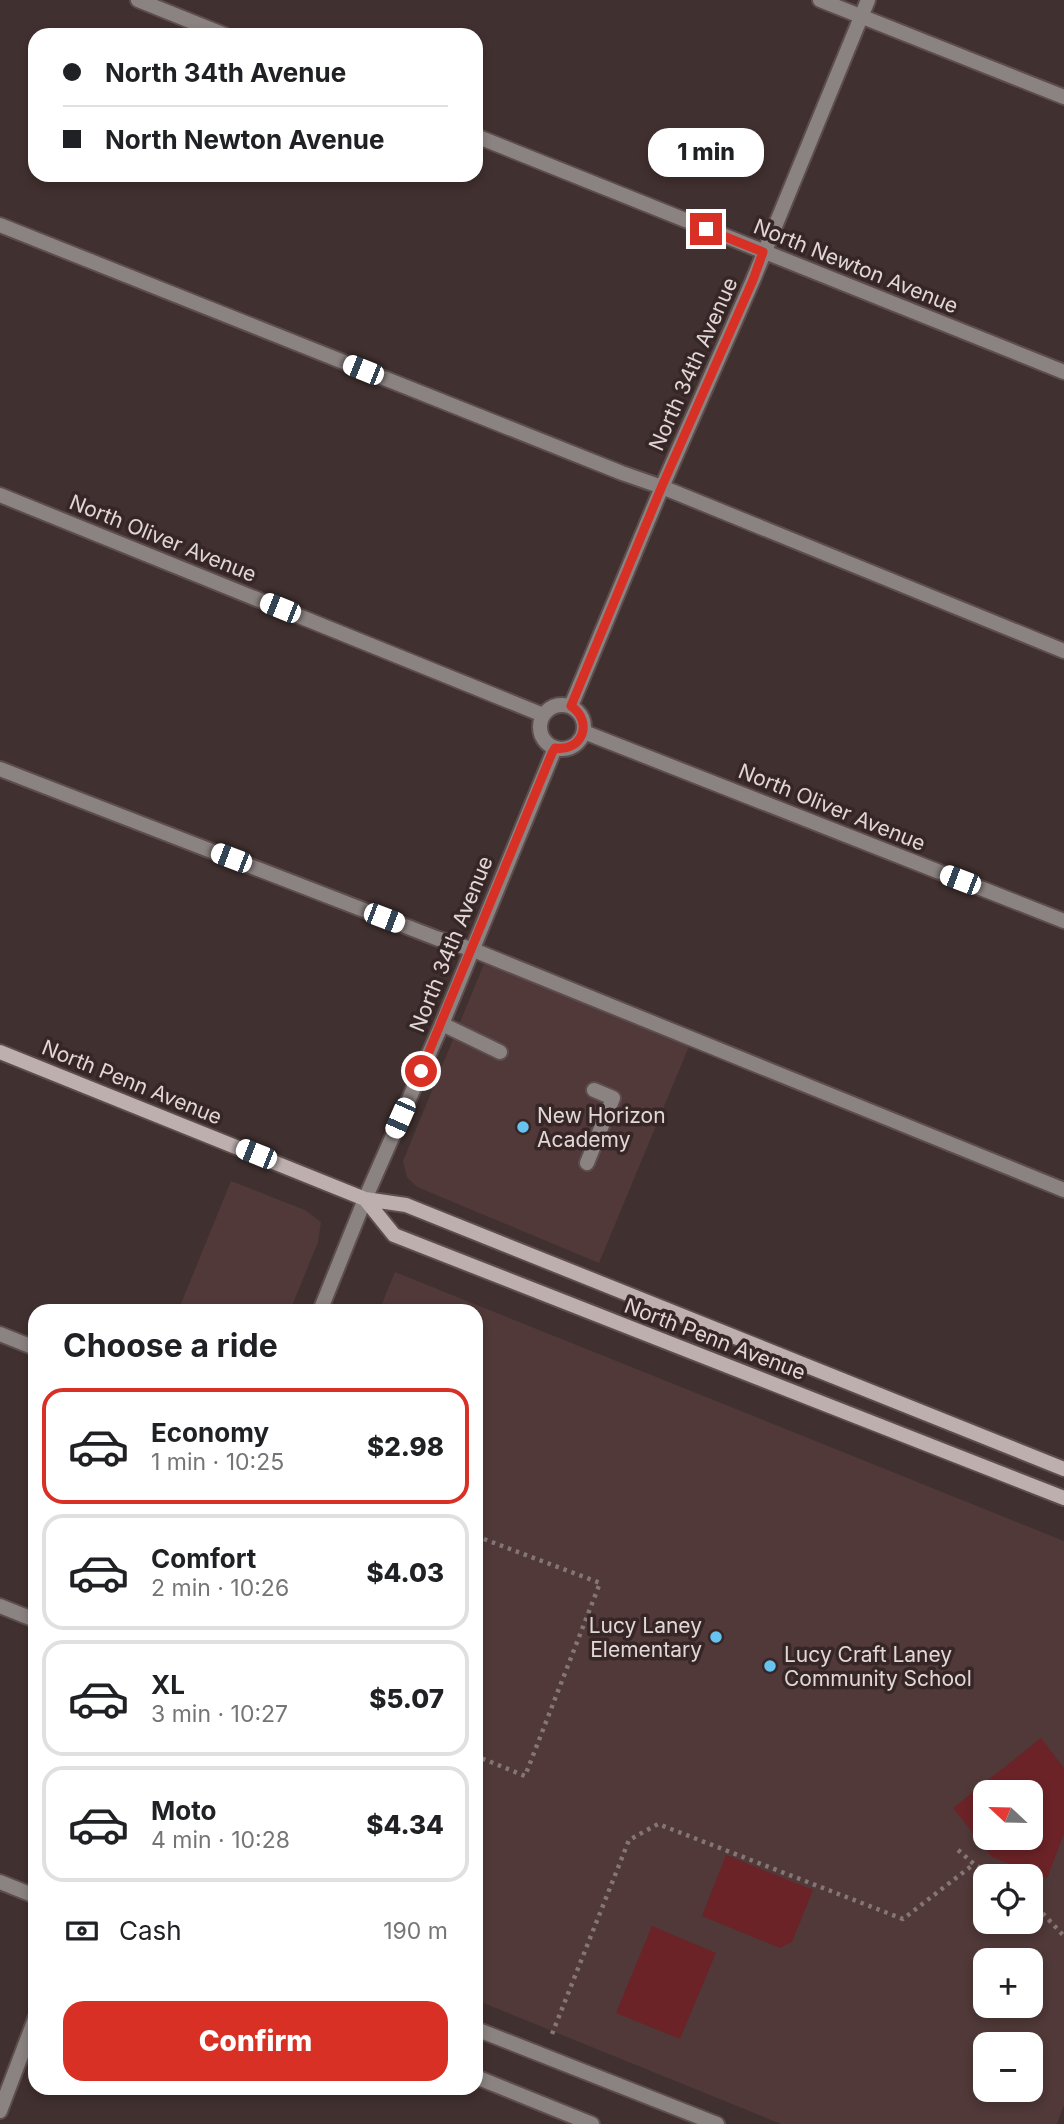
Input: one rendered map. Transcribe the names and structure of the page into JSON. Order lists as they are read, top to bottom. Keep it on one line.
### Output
{"streets":{"main road":["North Penn Avenue"],"street":["North Newton Avenue","North 34th Avenue","North Oliver Avenue"]},"crossings":[["North Newton Avenue","North 34th Avenue"],["North 34th Avenue","North Oliver Avenue"],["North 34th Avenue","North Penn Avenue"]],"places":["New Horizon Academy","Lucy Laney Elementary","Lucy Craft Laney Community School"],"north":"left","page":{"banner":["North 34th Avenue","North Newton Avenue"],"bubble":"1 min","heading":"Choose a ride","list":[{"name":"Economy","note":"1 min · 10:25","value":"$2.98"},{"name":"Comfort","note":"2 min · 10:26","value":"$4.03"},{"name":"XL","note":"3 min · 10:27","value":"$5.07"},{"name":"Moto","note":"4 min · 10:28","value":"$4.34"}],"map_buttons":["+","−"],"pay":["Cash","190 m"],"buttons":"Confirm"}}
